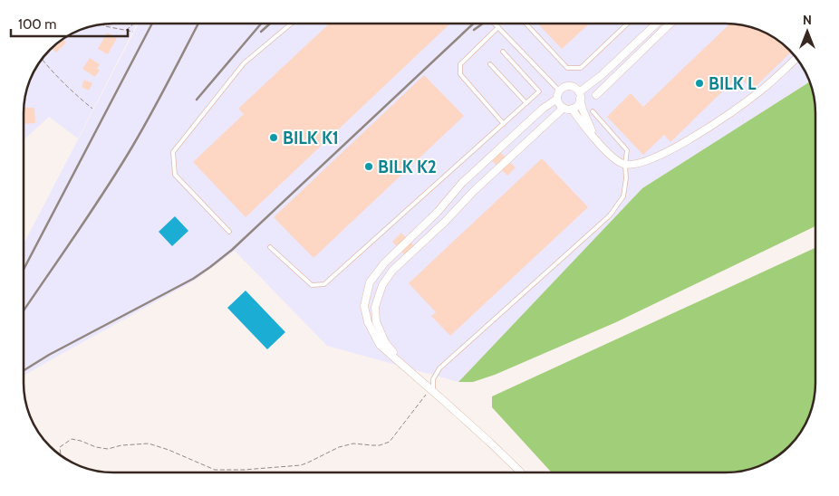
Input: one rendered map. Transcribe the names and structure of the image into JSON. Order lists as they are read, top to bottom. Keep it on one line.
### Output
{"places":["BILK L","BILK K1","BILK K2"],"scale_bar":"100 m","north":"top"}
